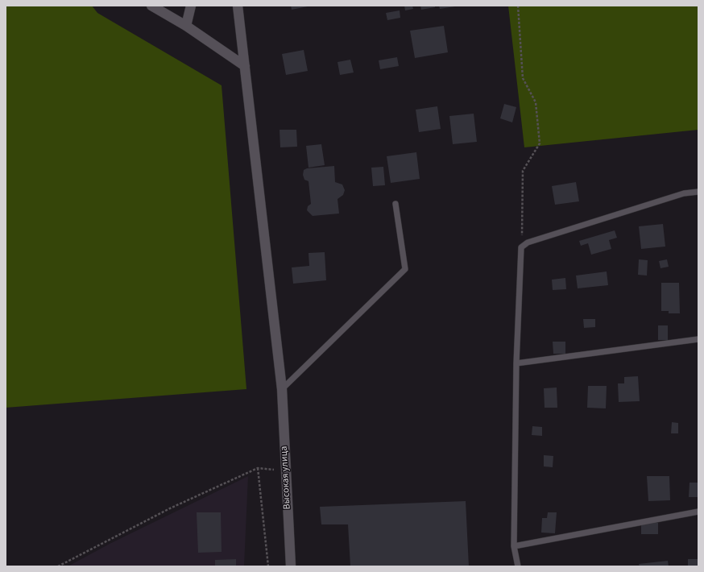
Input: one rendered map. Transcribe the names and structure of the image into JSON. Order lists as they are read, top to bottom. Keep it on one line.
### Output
{"streets":{"street":["Высокая улица"]}}
